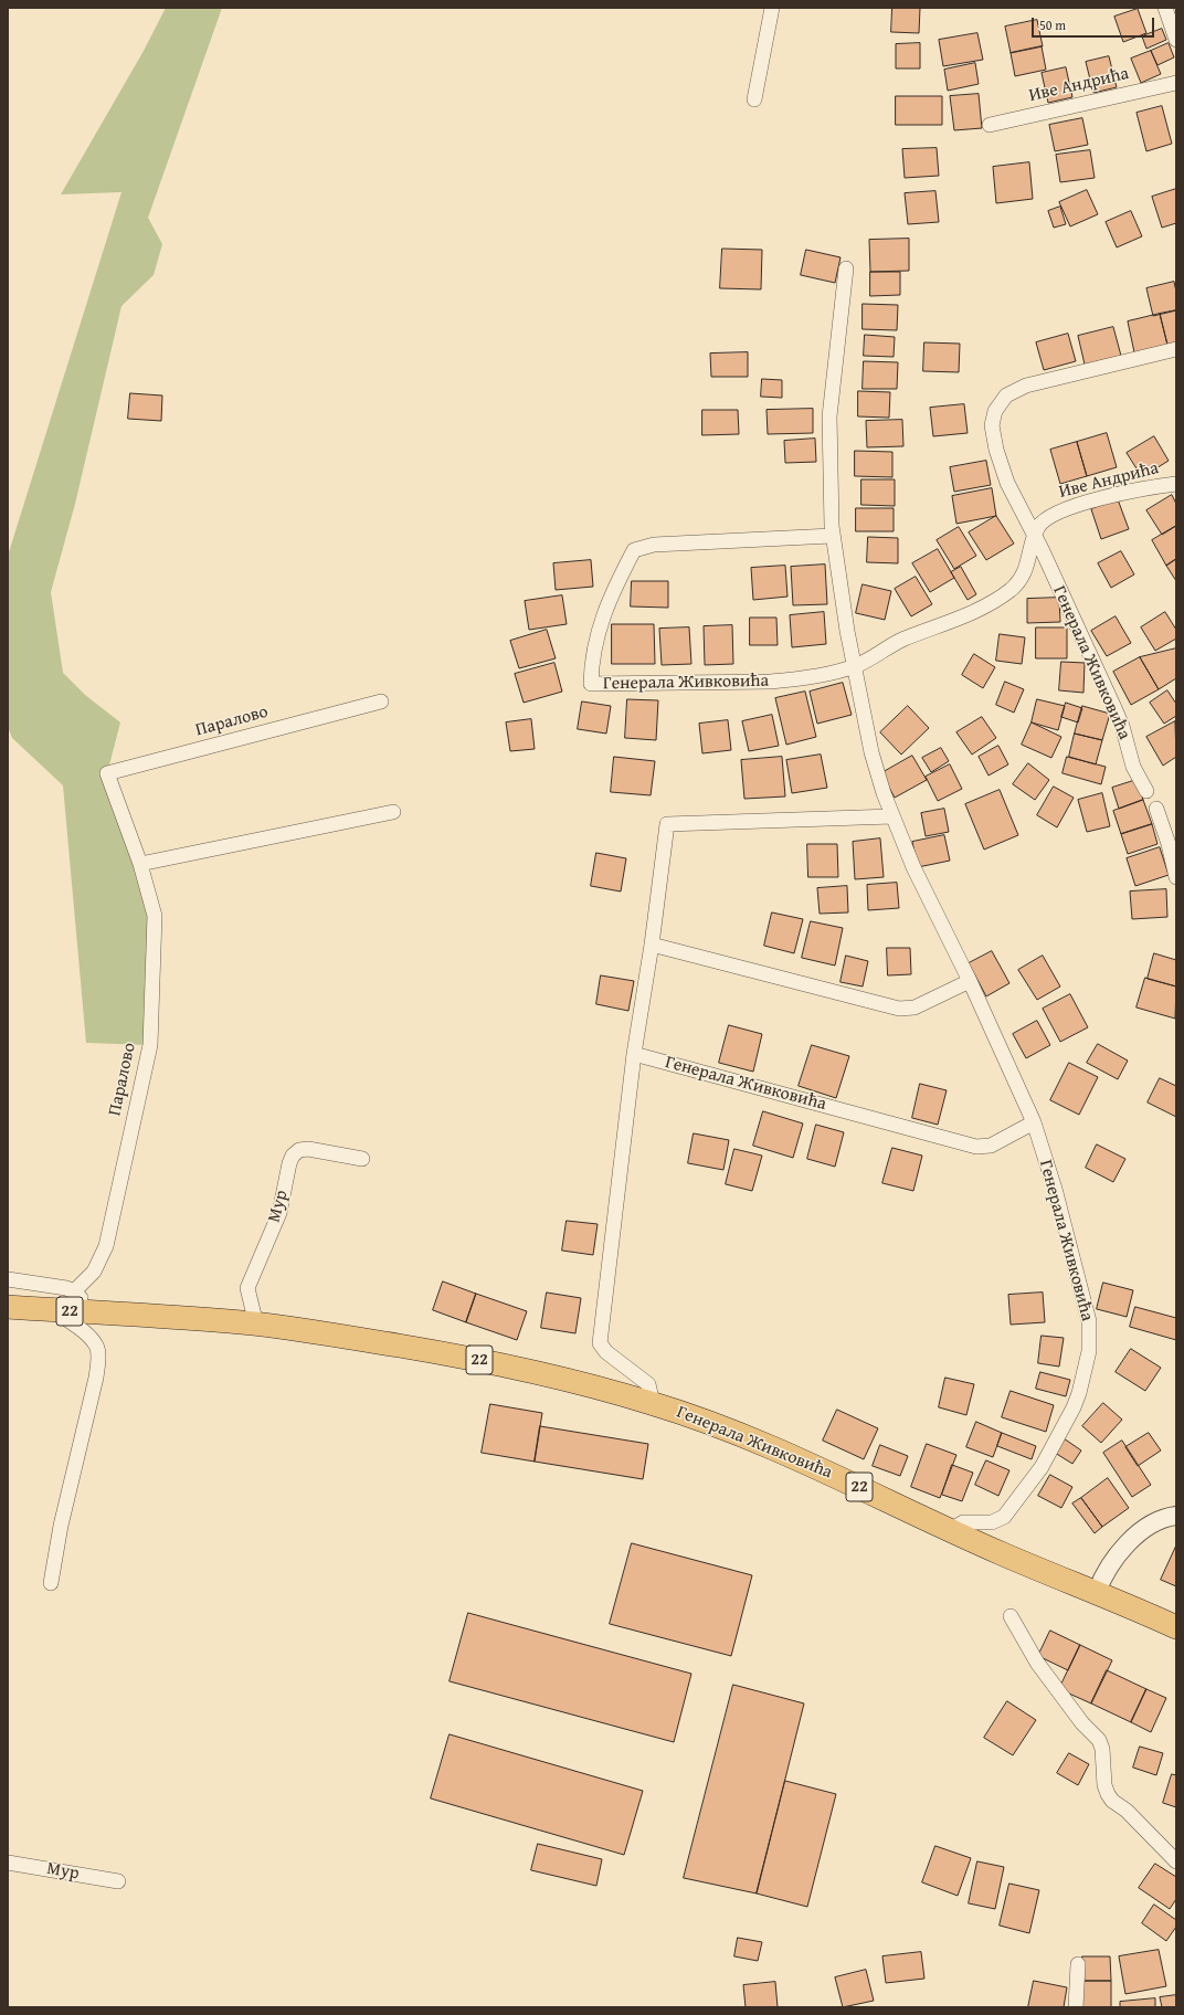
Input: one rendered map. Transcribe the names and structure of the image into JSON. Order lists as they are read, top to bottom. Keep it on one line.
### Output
{"streets":{"main road":["Генерала Живковића","22"],"street":["Иве Андрића","Паралово","Мур"]},"crossings":[["Иве Андрића","Генерала Живковића"],["Генерала Живковића","Мур"],["Генерала Живковића","22"],["Мур","22"]],"scale_bar":"50 m"}
